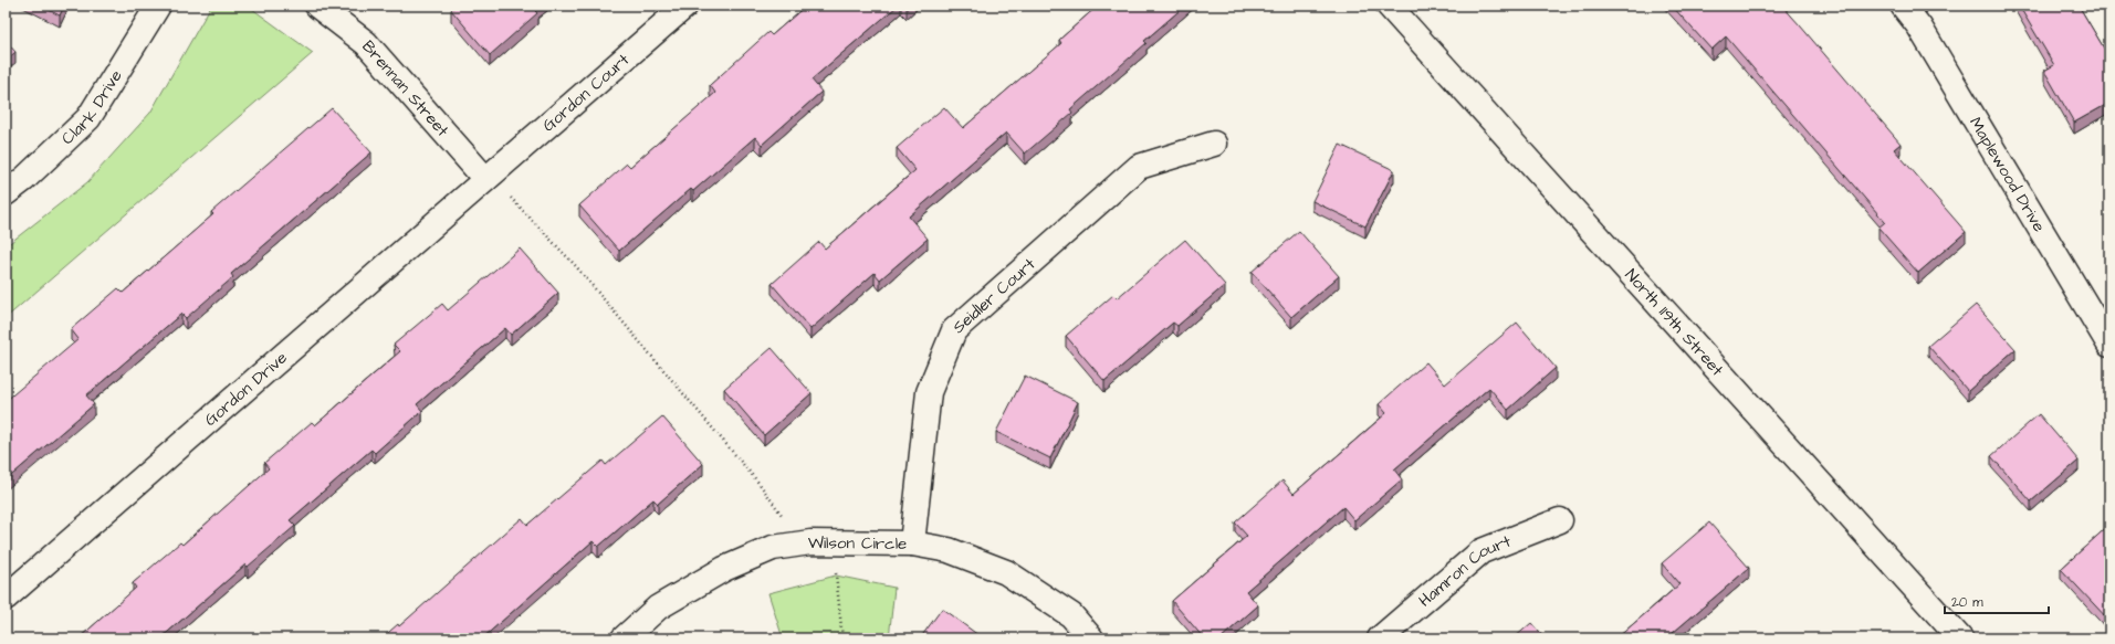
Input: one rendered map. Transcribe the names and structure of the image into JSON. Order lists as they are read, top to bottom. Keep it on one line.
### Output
{"streets":{"street":["Brennan Street","Gordon Court","Clark Drive","Maplewood Drive","Seidler Court","North 119th Street","Gordon Drive","Wilson Circle","Hamron Court"]},"crossings":[["Brennan Street","Gordon Court"],["Brennan Street","Gordon Drive"],["Gordon Court","Gordon Drive"],["Seidler Court","Wilson Circle"]],"scale_bar":"20 m"}
